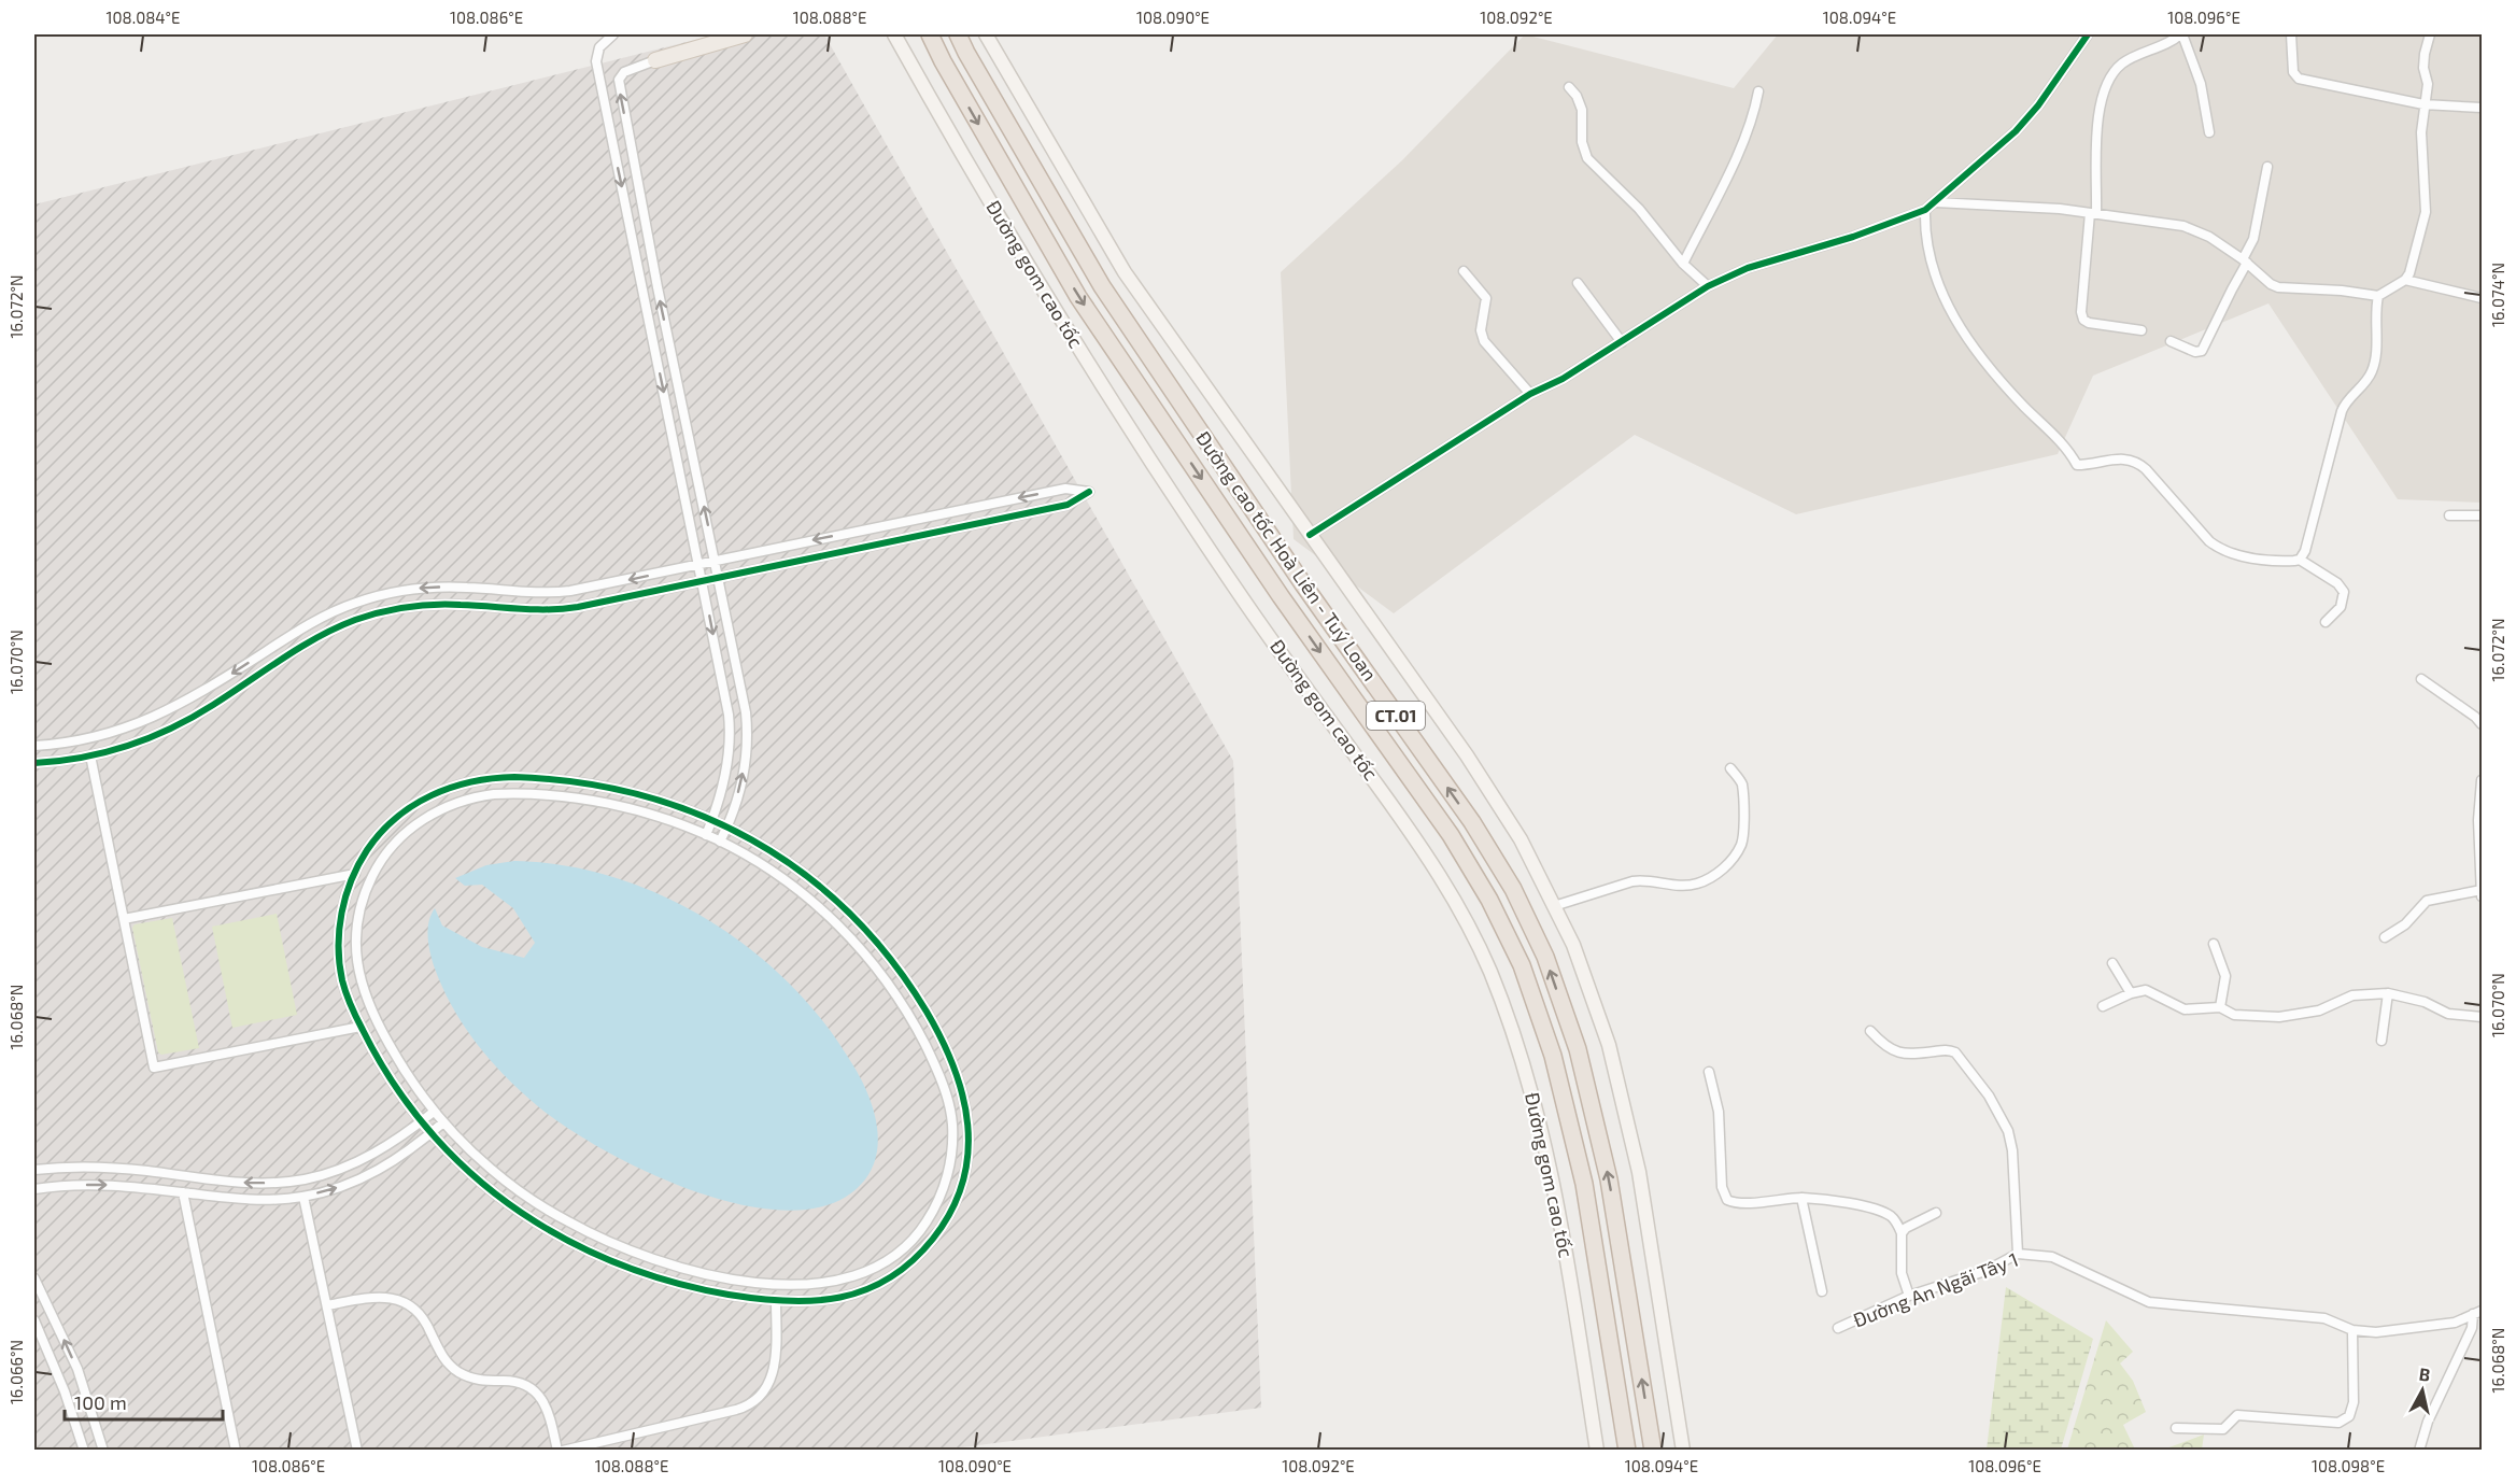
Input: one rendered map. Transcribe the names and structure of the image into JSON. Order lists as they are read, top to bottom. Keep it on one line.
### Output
{"streets":{"highway":["Đường cao tốc Hoà Liên - Tuý Loan","CT.01"],"main road":["Đường gom cao tốc"],"street":["Đường An Ngãi Tây 1"]},"scale_bar":"100 m","north":"top","coordinates":["108.084°E","108.086°E","108.088°E","108.090°E","108.092°E","108.094°E","108.096°E","16.074°N","16.072°N","16.070°N","16.068°N","16.066°N","108.098°E"]}
